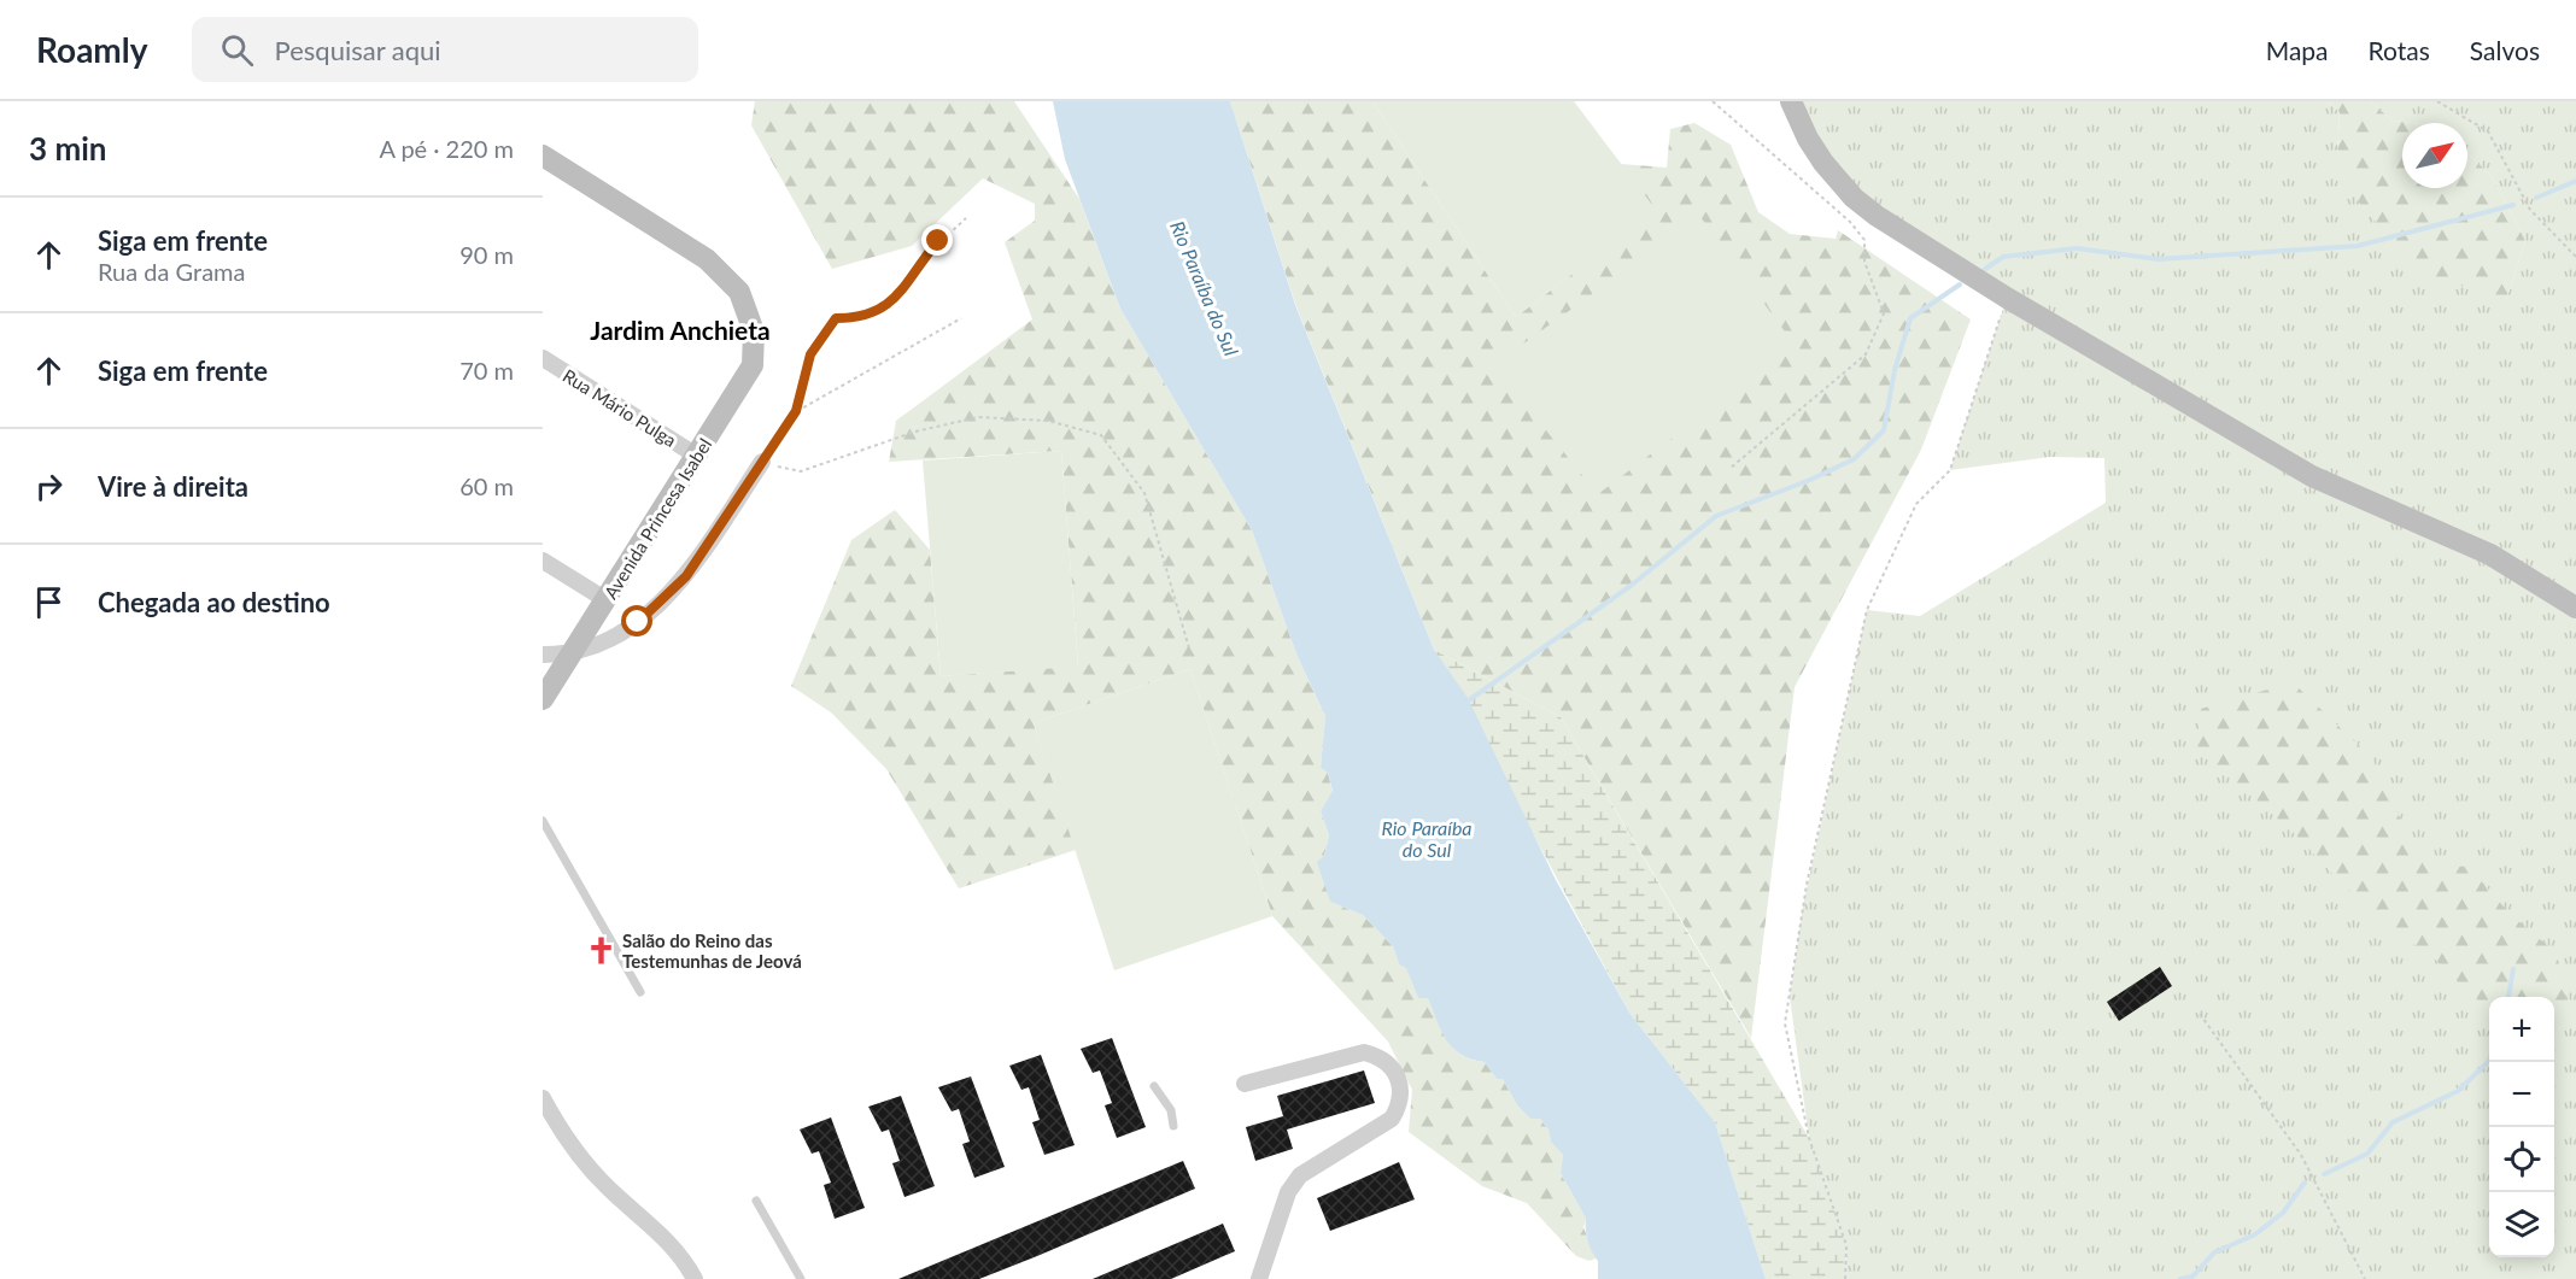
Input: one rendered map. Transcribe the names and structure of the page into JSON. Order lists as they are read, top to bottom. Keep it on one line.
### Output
{"streets":{"main road":["Avenida Princesa Isabel"],"street":["Rua Mário Pulga"]},"crossings":[["Rua Mário Pulga","Avenida Princesa Isabel"]],"districts":["Jardim Anchieta"],"water":["Rio Paraíba do Sul"],"places":{"church":["Salão do Reino das Testemunhas de Jeová"]},"north":"top right","page":{"header":"Roamly","search":"Pesquisar aqui","nav":["Mapa","Rotas","Salvos"],"heading":["3 min","A pé · 220 m"],"list":[["Siga em frente","Rua da Grama","90 m"],["Siga em frente","70 m"],["Vire à direita","60 m"],"Chegada ao destino"],"map_buttons":["+","−"]}}
